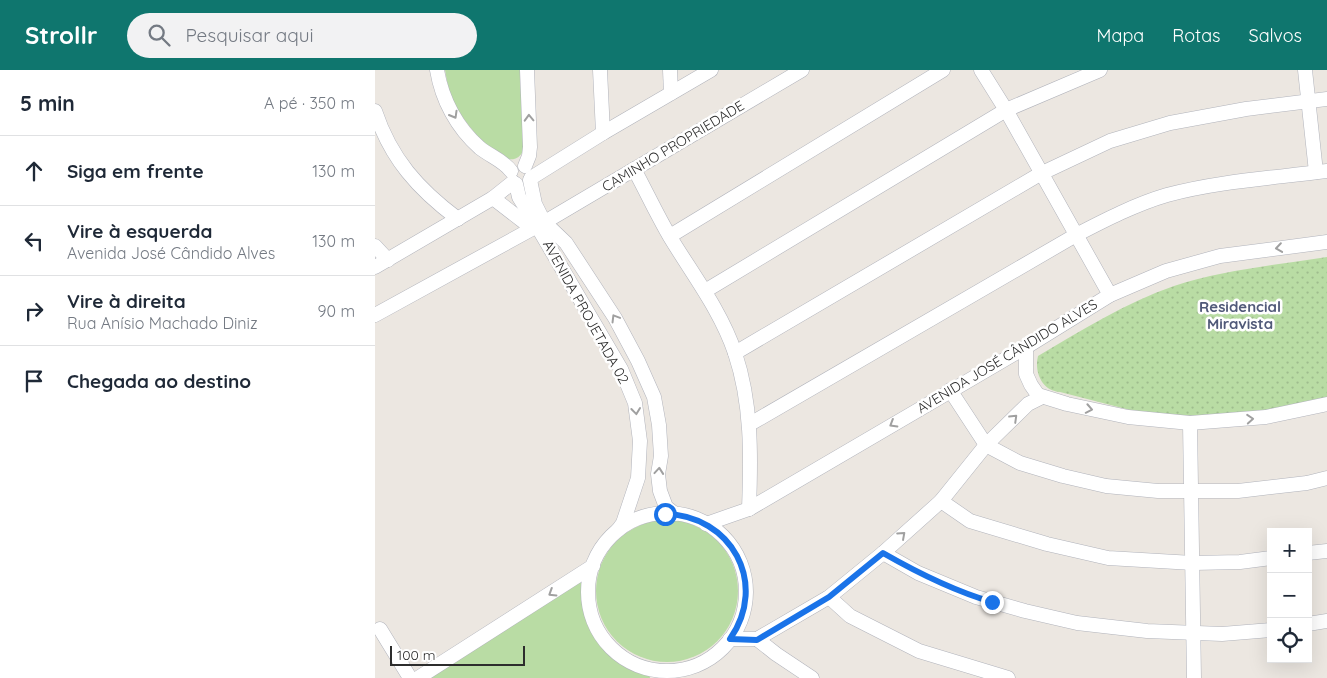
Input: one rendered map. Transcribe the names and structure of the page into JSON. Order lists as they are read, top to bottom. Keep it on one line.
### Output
{"streets":{"street":["CAMINHO PROPRIEDADE","AVENIDA PROJETADA 02","AVENIDA JOSÉ CÂNDIDO ALVES"]},"crossings":[["CAMINHO PROPRIEDADE","AVENIDA PROJETADA 02"],["AVENIDA PROJETADA 02","AVENIDA JOSÉ CÂNDIDO ALVES"]],"districts":["Residencial Miravista"],"scale_bar":"100 m","page":{"header":"Strollr","search":"Pesquisar aqui","nav":["Mapa","Rotas","Salvos"],"heading":["5 min","A pé · 350 m"],"list":[["Siga em frente","130 m"],["Vire à esquerda","Avenida José Cândido Alves","130 m"],["Vire à direita","Rua Anísio Machado Diniz","90 m"],"Chegada ao destino"],"map_buttons":["+","−"],"scale":"100 m"}}
